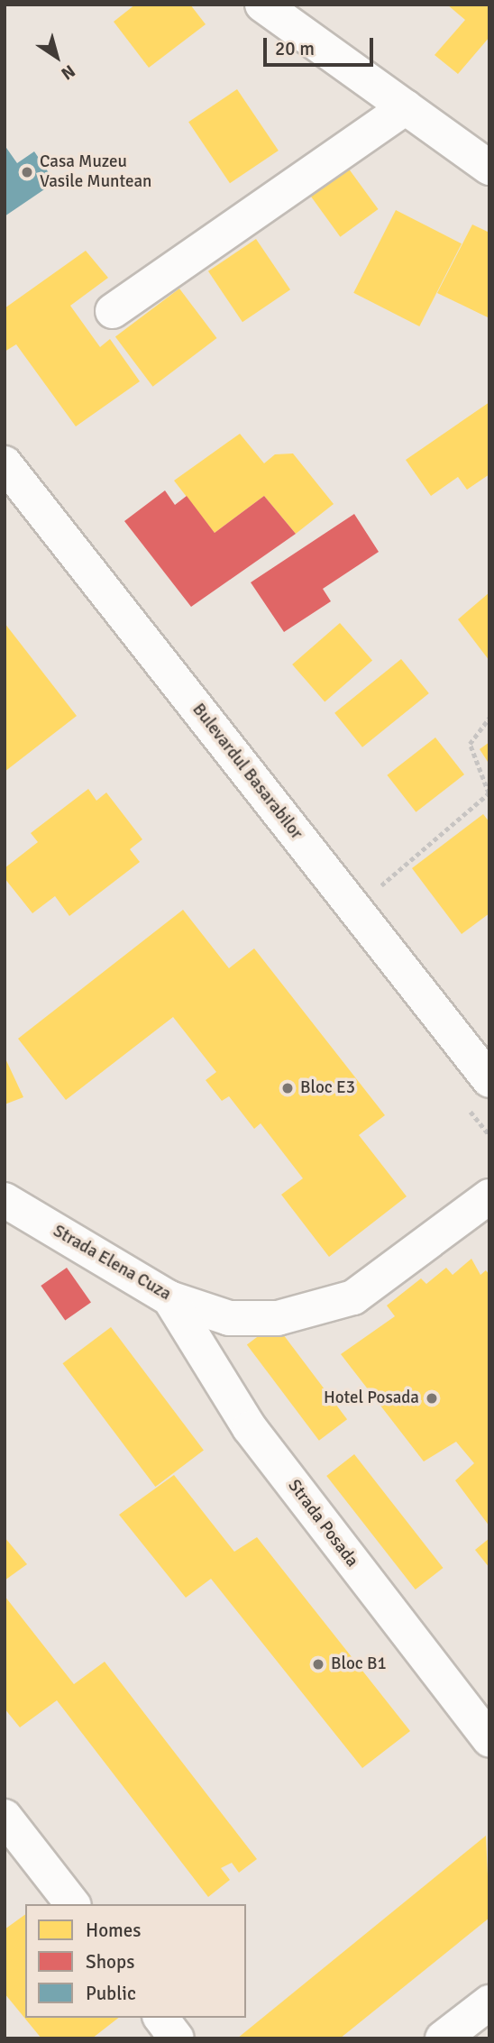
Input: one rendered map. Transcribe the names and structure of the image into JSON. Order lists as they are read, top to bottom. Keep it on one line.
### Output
{"streets":{"street":["Bulevardul Basarabilor","Strada Elena Cuza","Strada Posada"]},"crossings":[["Strada Elena Cuza","Strada Posada"]],"places":["Casa Muzeu Vasile Muntean","Bloc E3","Hotel Posada","Bloc B1"],"legend":["Homes","Shops","Public"],"scale_bar":"20 m","north":"bottom right"}
